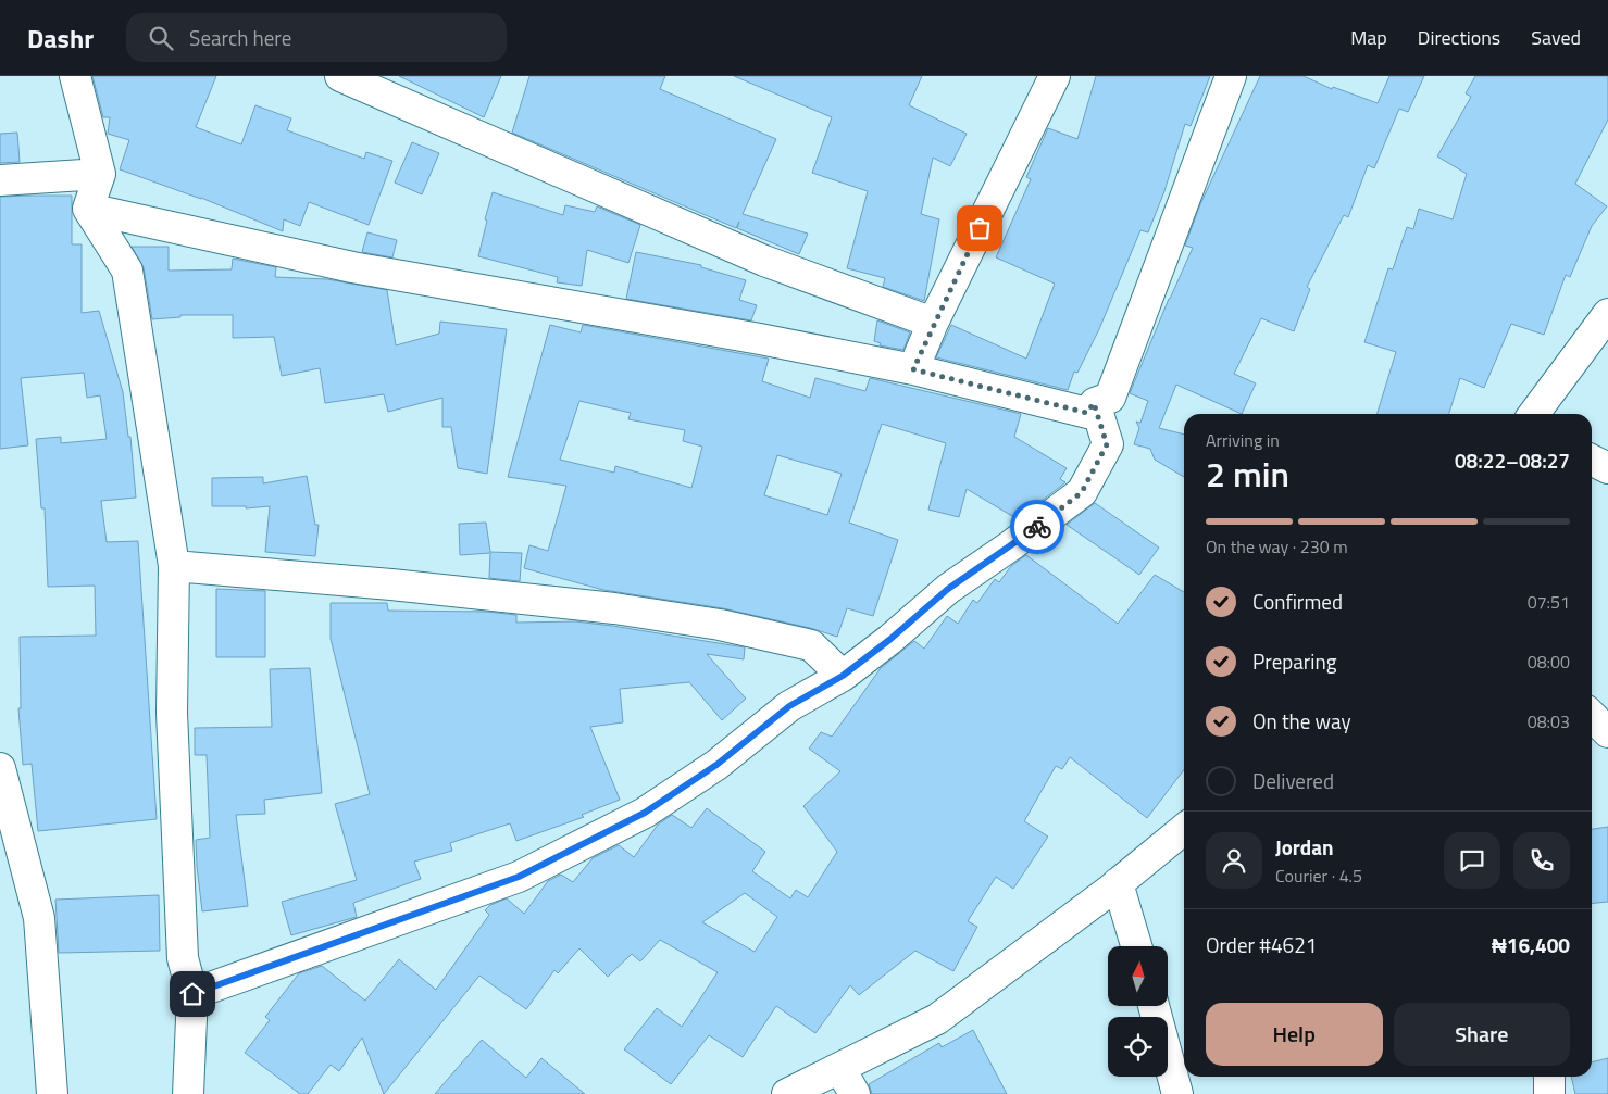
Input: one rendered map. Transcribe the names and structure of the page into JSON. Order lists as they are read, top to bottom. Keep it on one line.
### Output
{"north":"top","page":{"header":"Dashr","search":"Search here","nav":["Map","Directions","Saved"],"heading":["2 min","Arriving in","08:22–08:27"],"panel":["Jordan","Courier · 4.5","Order #4621","₦16,400"],"bar":"On the way · 230 m","list":[["Confirmed","07:51"],["Preparing","08:00"],["On the way","08:03"],"Delivered"],"buttons":["Help","Share"]}}
